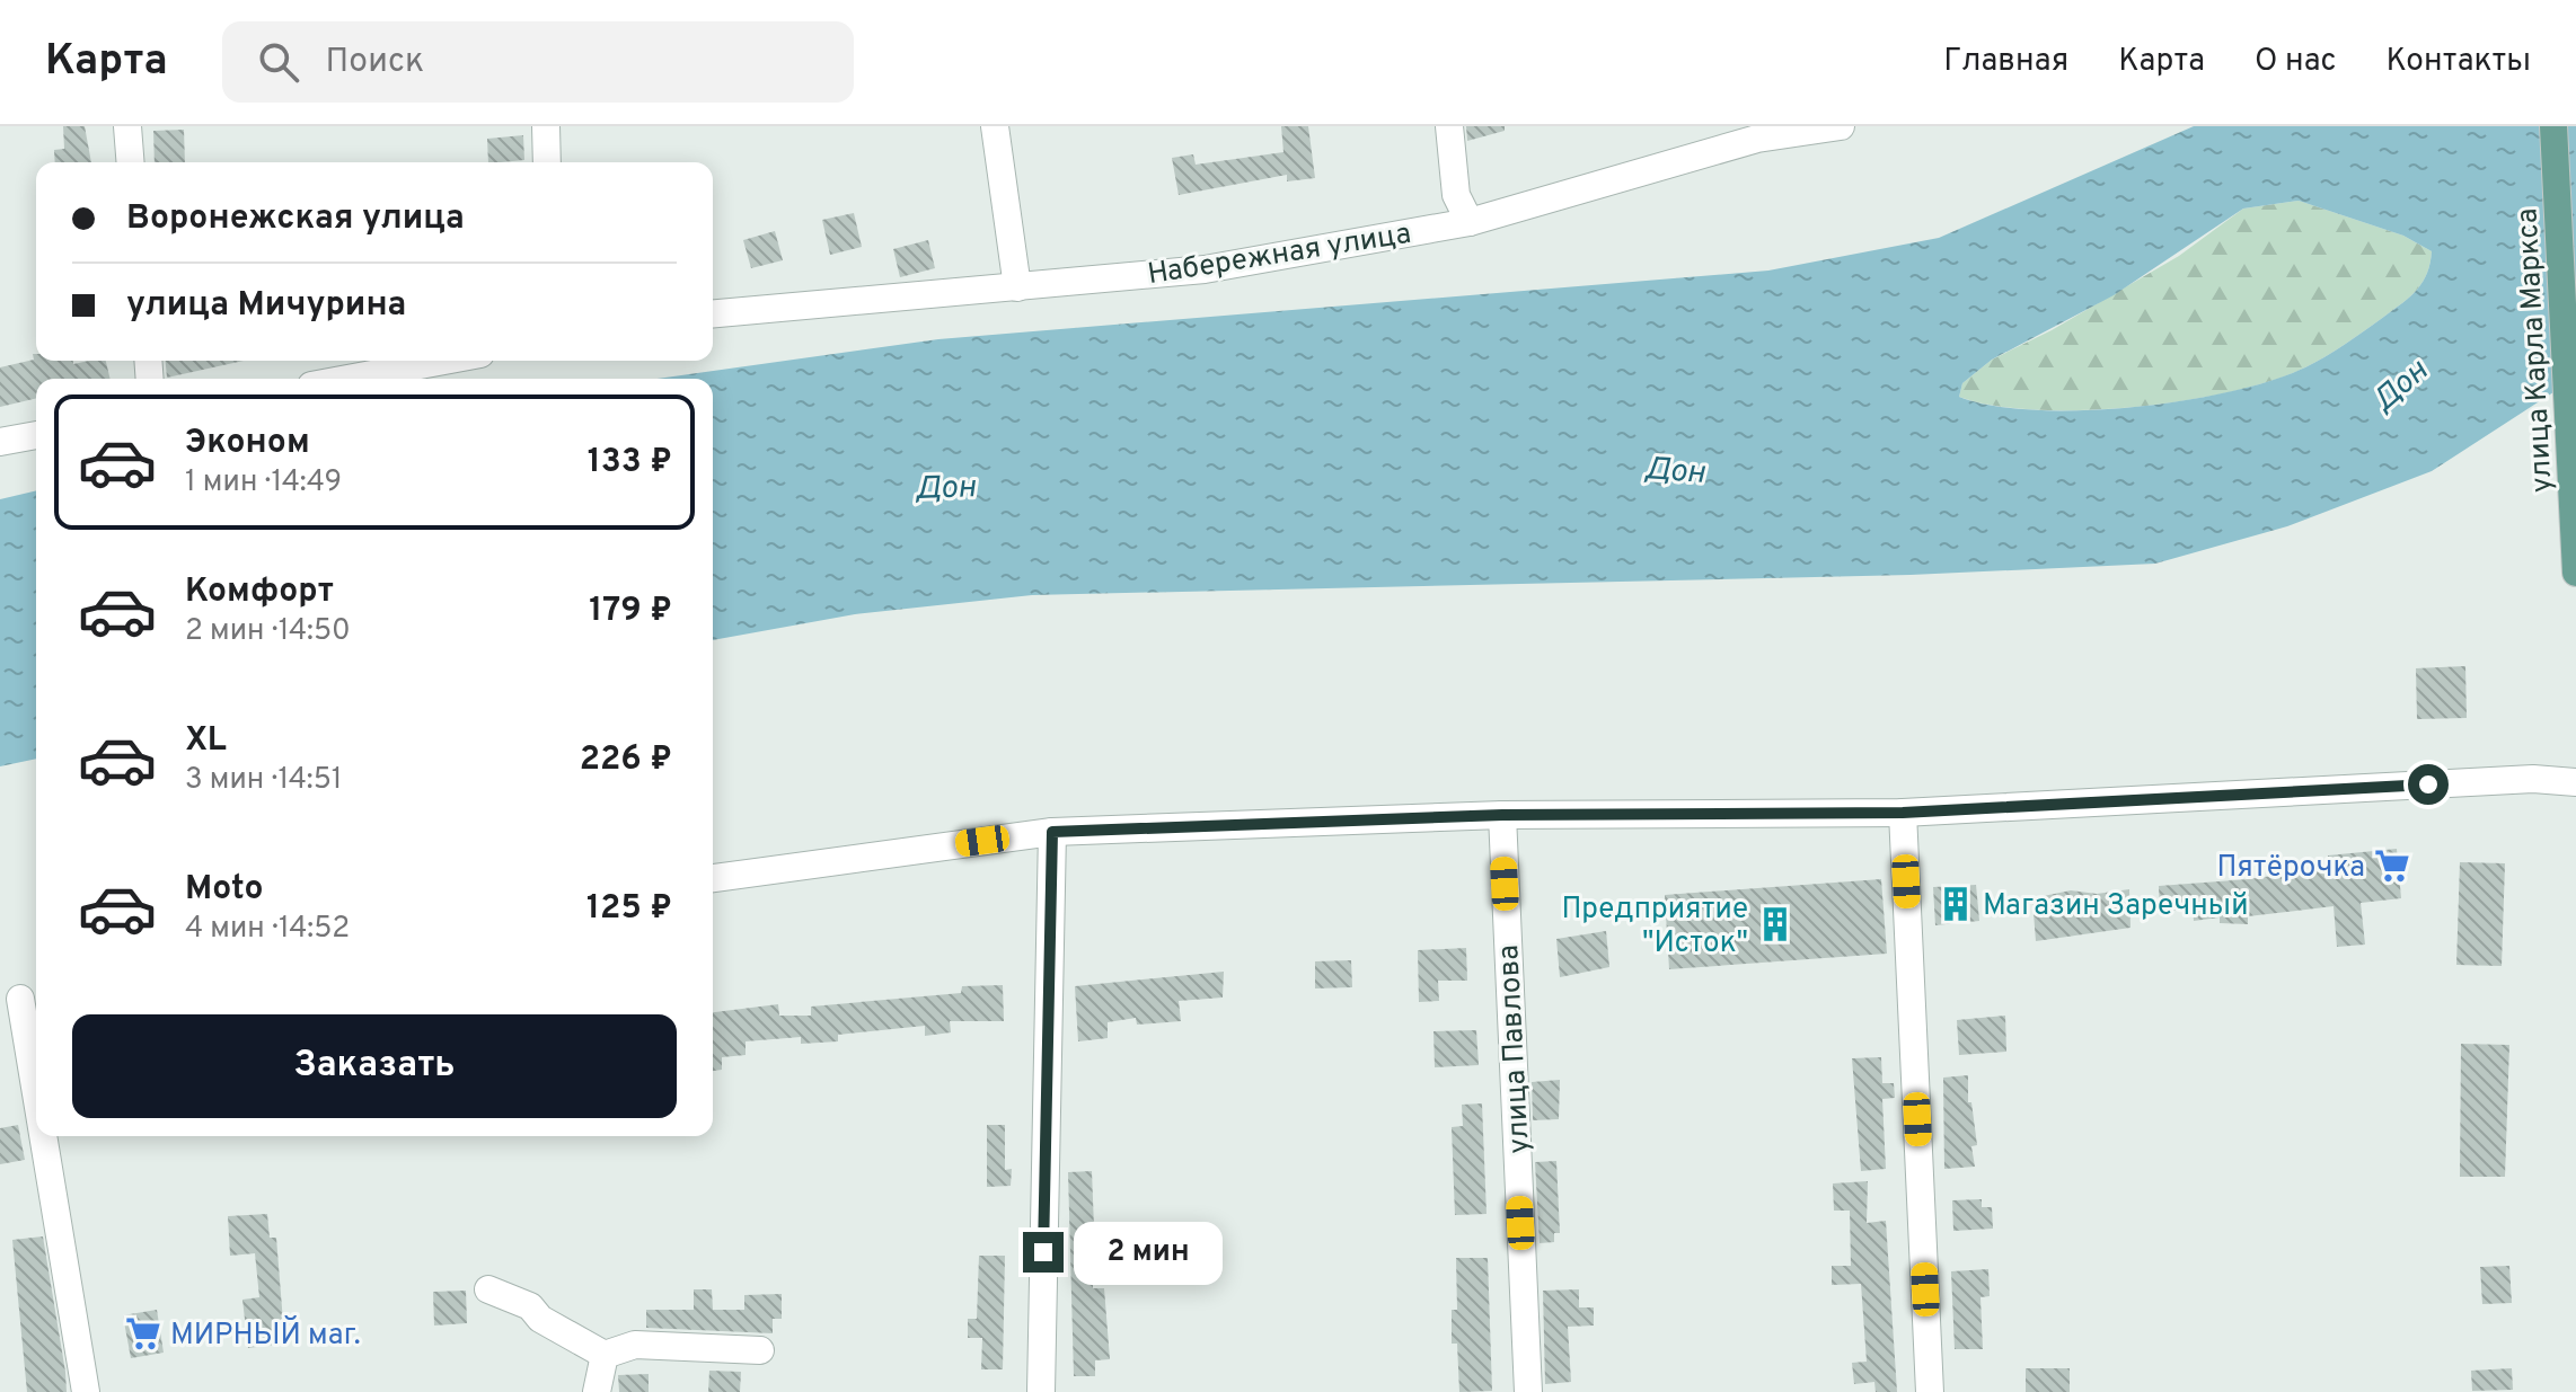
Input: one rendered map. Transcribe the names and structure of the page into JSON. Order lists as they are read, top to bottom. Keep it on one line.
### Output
{"streets":{"main road":["улица Карла Маркса"],"street":["Набережная улица","улица Павлова"]},"water":["Дон"],"places":{"supermarket":["Пятёрочка","МИРНЫЙ маг."],"building":["Магазин Заречный","Предприятие \"Исток\""]},"page":{"header":"Карта","search":"Поиск","nav":["Главная","Карта","О нас","Контакты"],"banner":["Воронежская улица","улица Мичурина"],"list":[{"name":"Эконом","note":"1 мин · 14:49","value":"133 ₽"},{"name":"Комфорт","note":"2 мин · 14:50","value":"179 ₽"},{"name":"XL","note":"3 мин · 14:51","value":"226 ₽"},{"name":"Moto","note":"4 мин · 14:52","value":"125 ₽"}],"buttons":"Заказать","bubble":"2 мин"}}
